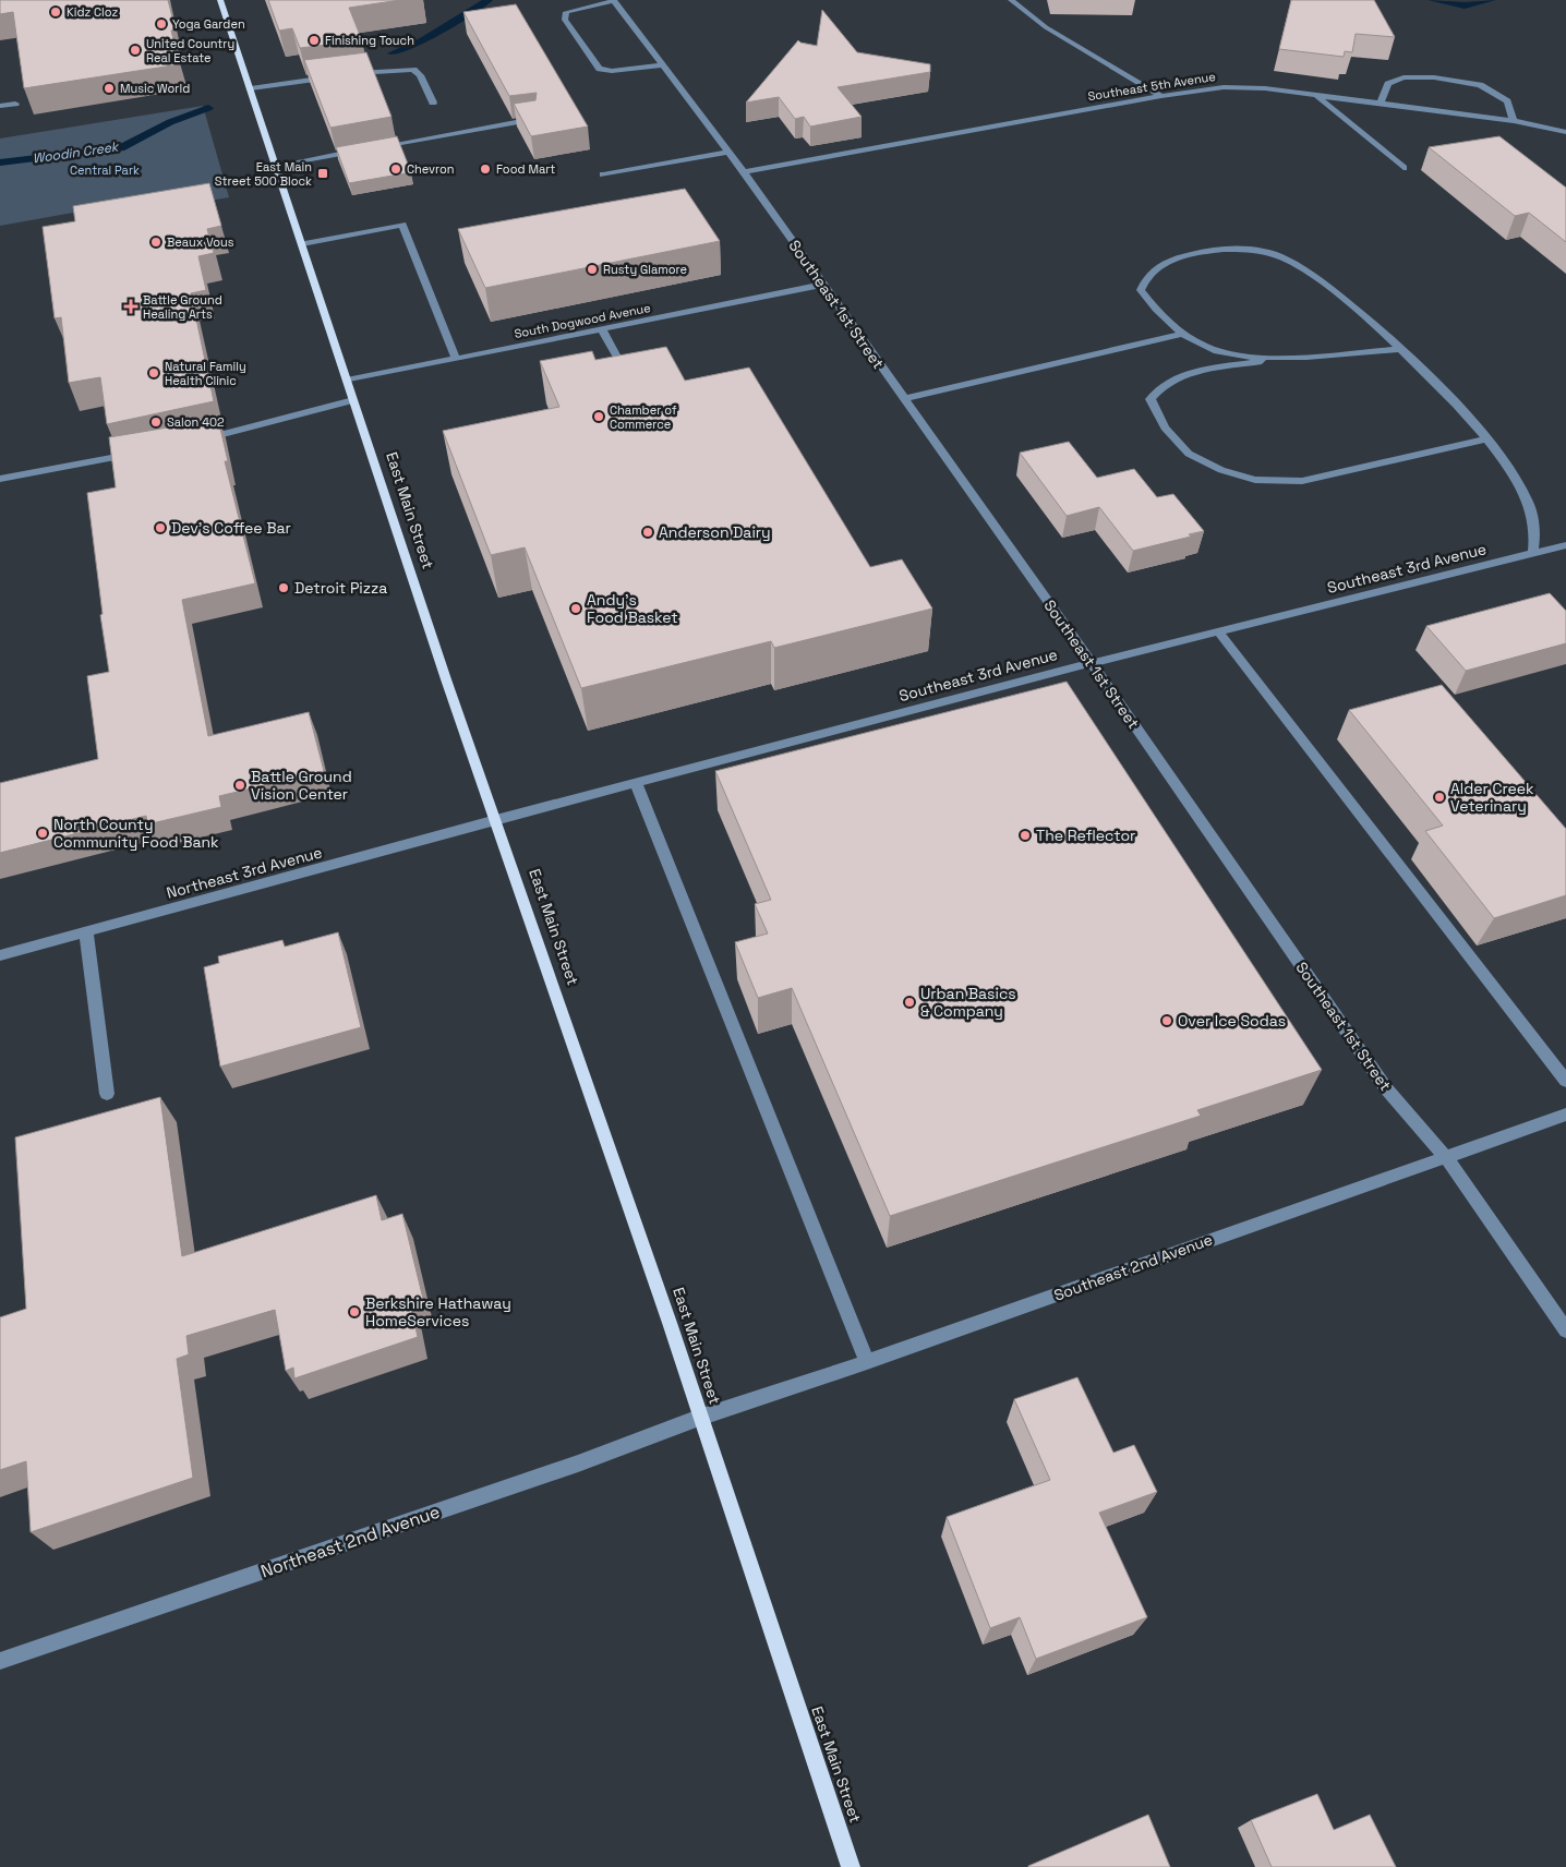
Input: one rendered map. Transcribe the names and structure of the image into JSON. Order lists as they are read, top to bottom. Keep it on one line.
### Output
{"streets":{"main road":["East Main Street"],"street":["Southeast 5th Avenue","Southeast 1st Street","South Dogwood Avenue","Southeast 3rd Avenue","Northeast 3rd Avenue","Southeast 2nd Avenue","Northeast 2nd Avenue"]},"crossings":[["Southeast 5th Avenue","Southeast 1st Street"],["Southeast 1st Street","South Dogwood Avenue"],["Southeast 1st Street","Southeast 3rd Avenue"],["Southeast 1st Street","Southeast 2nd Avenue"],["South Dogwood Avenue","East Main Street"],["East Main Street","Southeast 3rd Avenue"],["East Main Street","Northeast 3rd Avenue"],["East Main Street","Southeast 2nd Avenue"],["East Main Street","Northeast 2nd Avenue"],["Southeast 3rd Avenue","Northeast 3rd Avenue"],["Southeast 2nd Avenue","Northeast 2nd Avenue"]],"water":["Woodin Creek"],"parks":["Central Park"],"places":{"other":["Kidz Cloz","Yoga Garden","Finishing Touch","United Country Real Estate","Music World","Chevron","Food Mart","Beaux Vous","Rusty Glamore","Natural Family Health Clinic","Chamber of Commerce","Salon 402","Dev's Coffee Bar","Anderson Dairy","Detroit Pizza","Andy's Food Basket","Battle Ground Vision Center","Alder Creek Veterinary","North County Community Food Bank","The Reflector","Urban Basics & Company","Over Ice Sodas","Berkshire Hathaway HomeServices"],"transit":["East Main Street 500 Block"],"health":["Battle Ground Healing Arts"]}}
